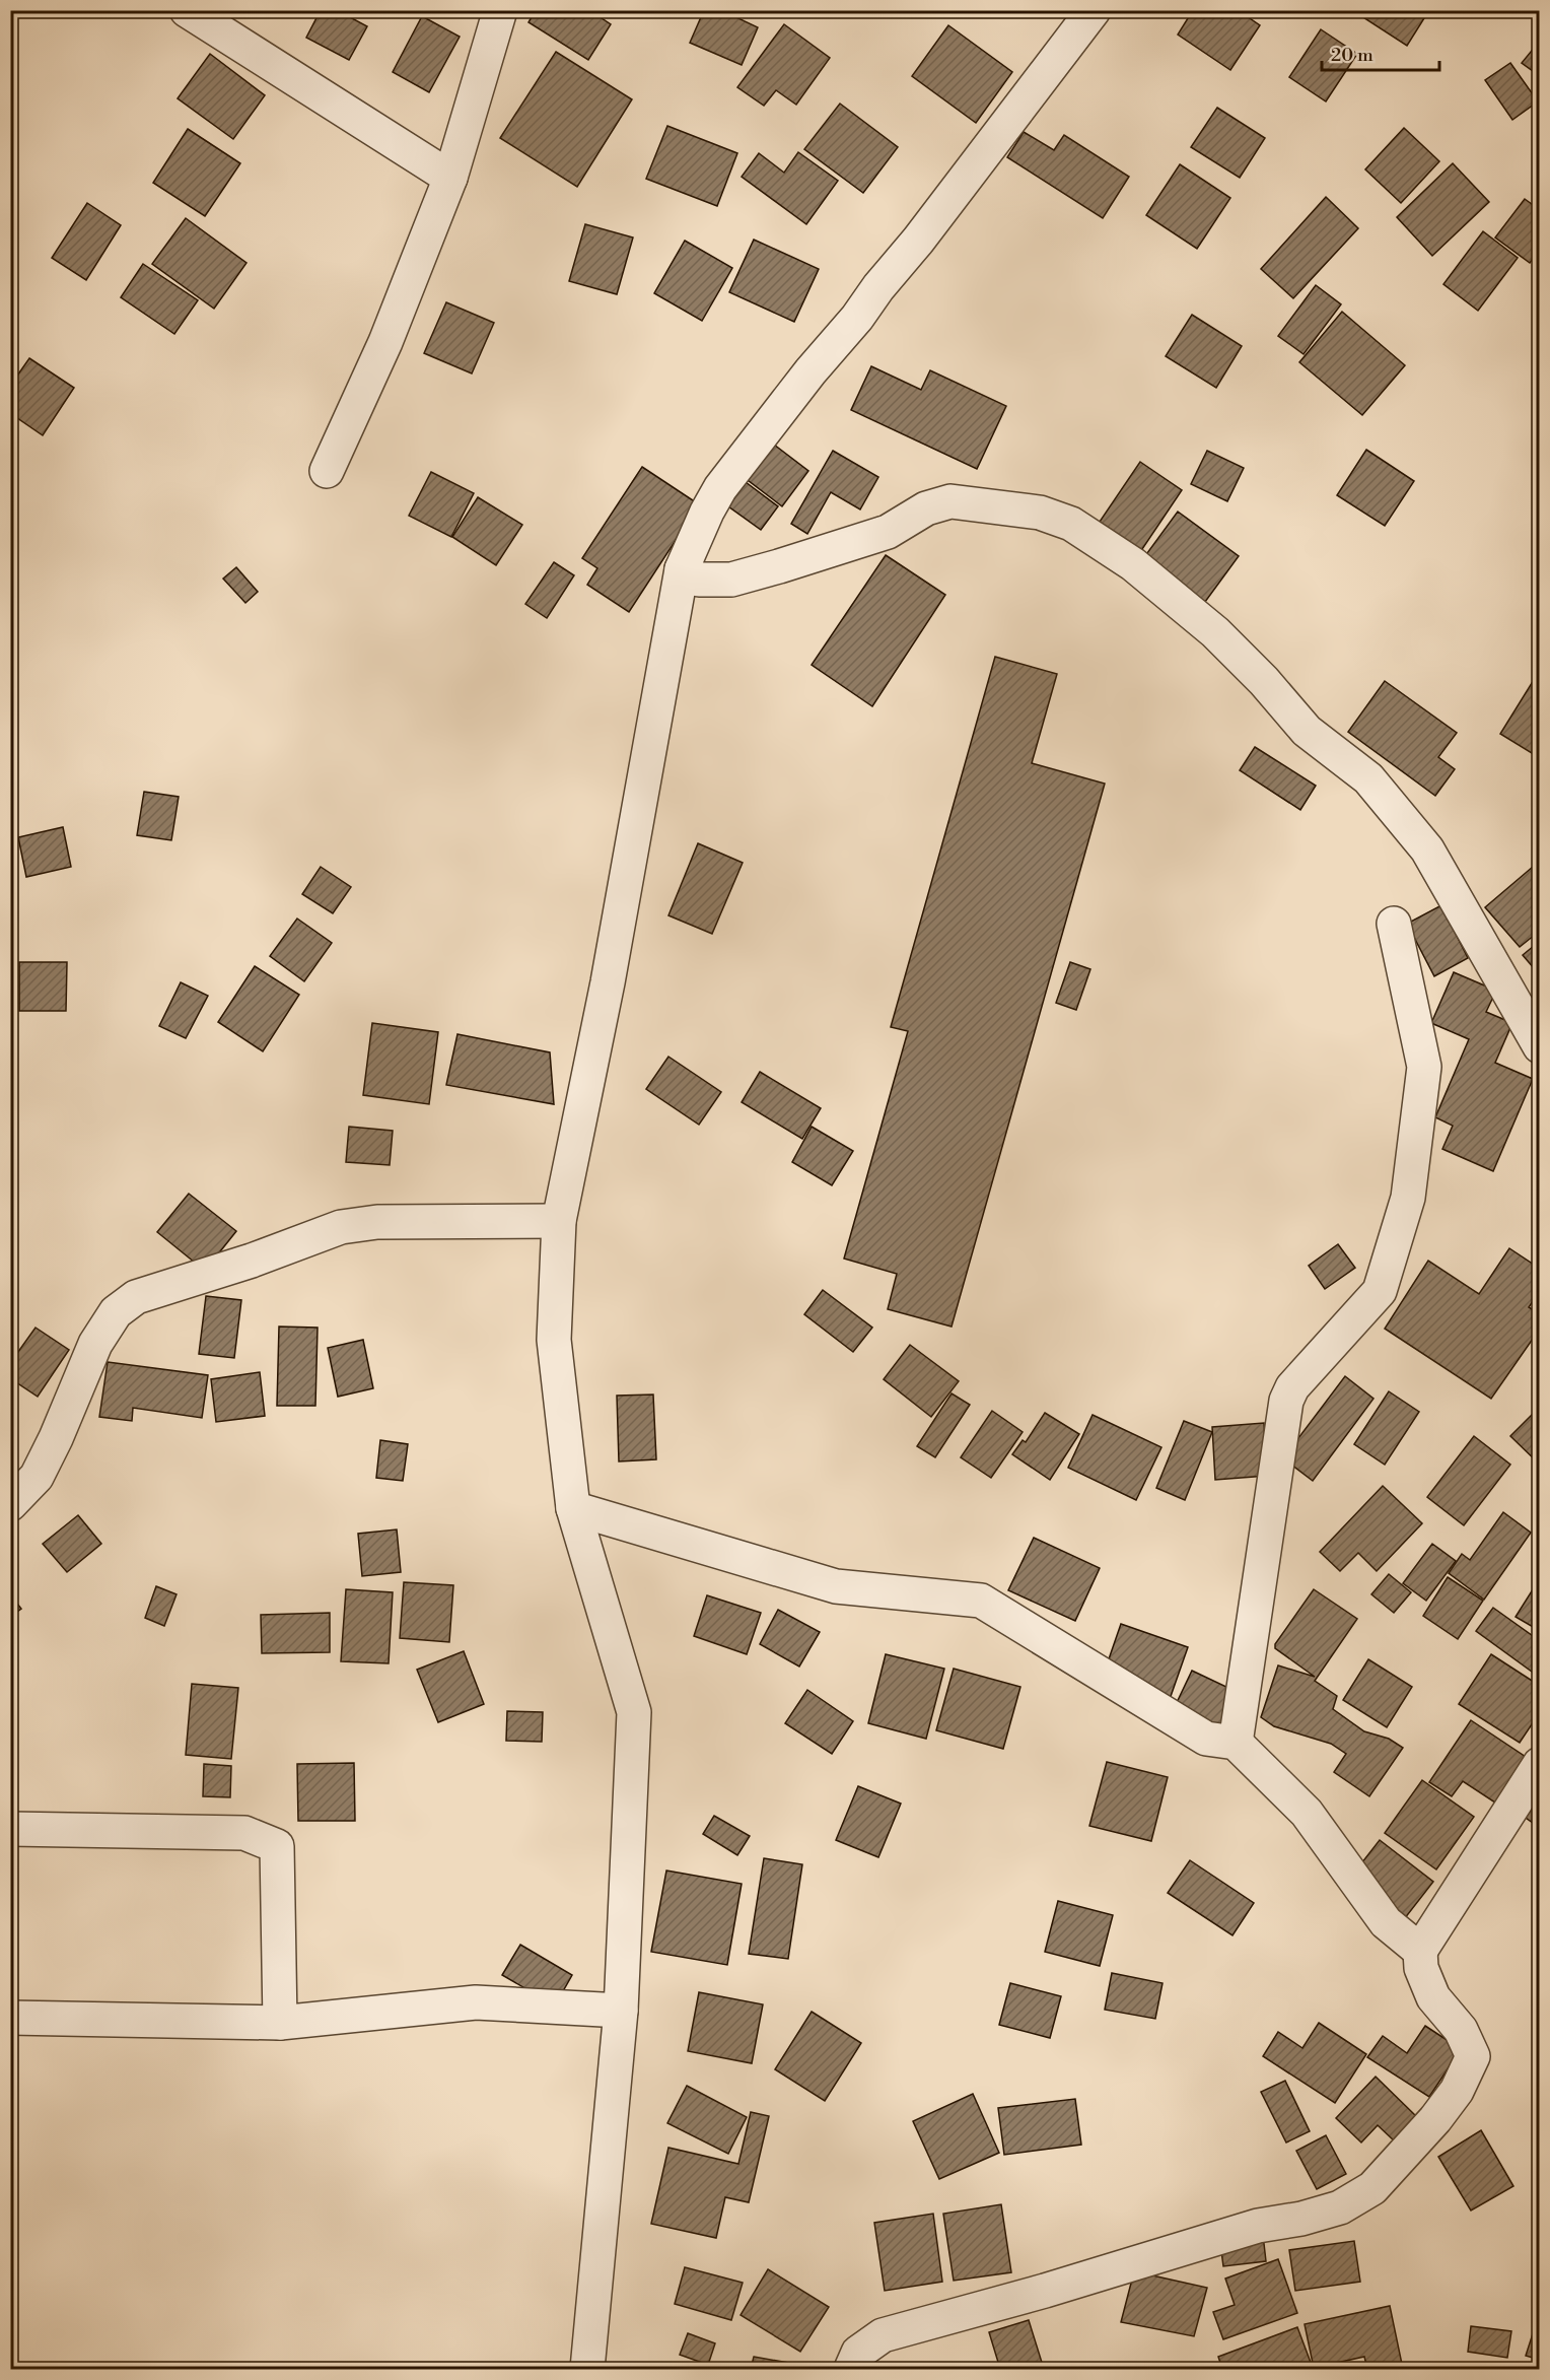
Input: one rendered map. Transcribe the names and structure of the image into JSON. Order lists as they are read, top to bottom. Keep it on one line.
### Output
{"scale_bar":"20 m"}
